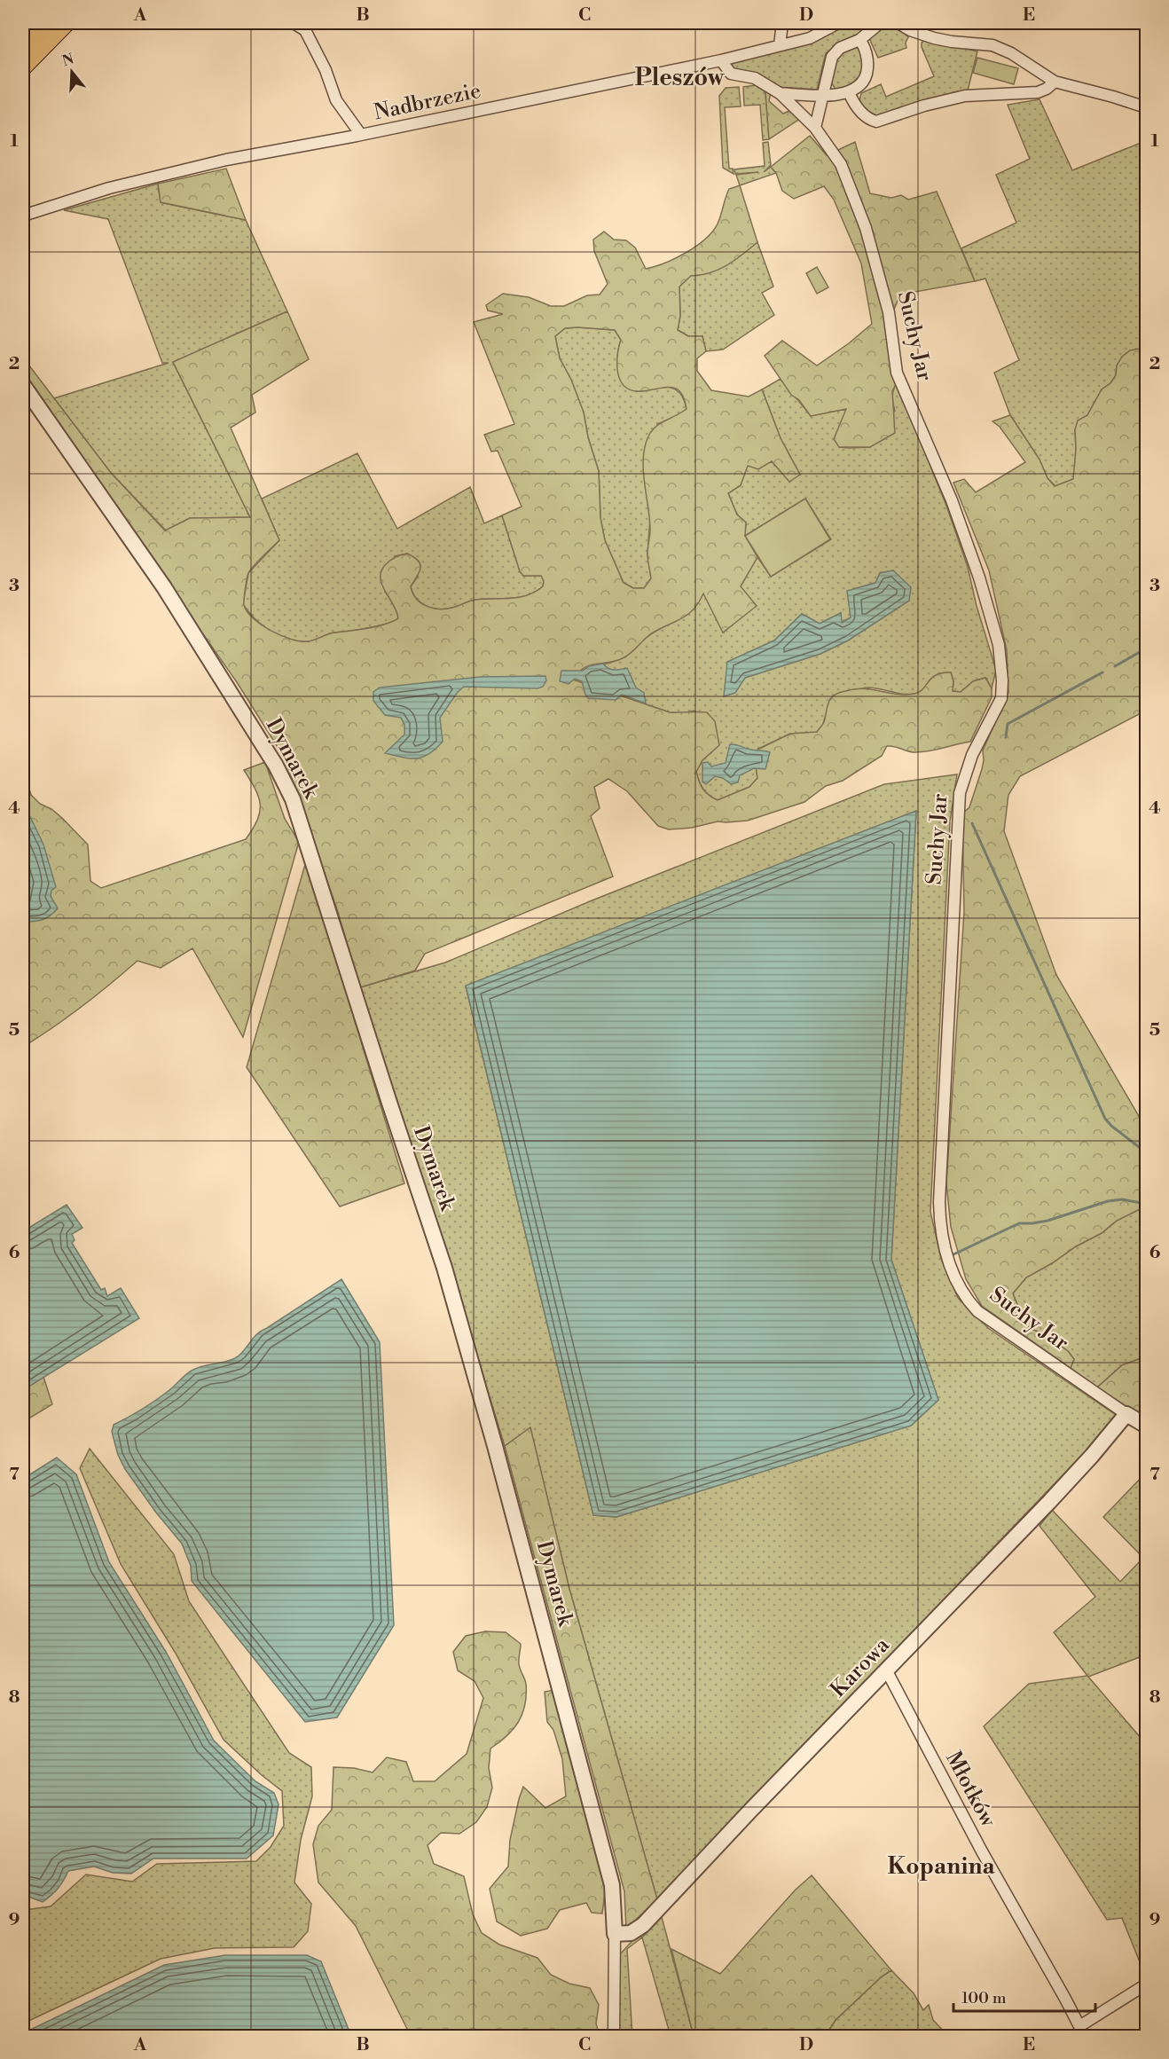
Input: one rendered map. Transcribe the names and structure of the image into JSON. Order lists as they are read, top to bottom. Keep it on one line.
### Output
{"streets":{"street":["Nadbrzezie","Suchy Jar","Dymarek","Karowa","Młotków"]},"crossings":[["Nadbrzezie","Suchy Jar"],["Suchy Jar","Karowa"],["Dymarek","Karowa"],["Karowa","Młotków"]],"districts":["Pleszów","Kopanina"],"scale_bar":"100 m","north":"top","grid":{"columns":["A","B","C","D","E"],"rows":["1","2","3","4","5","6","7","8","9"]}}
